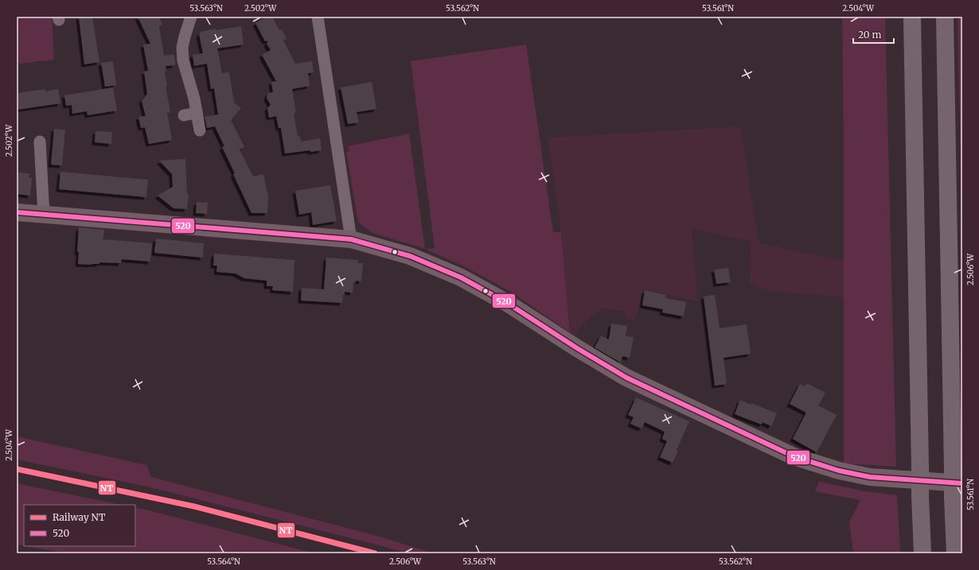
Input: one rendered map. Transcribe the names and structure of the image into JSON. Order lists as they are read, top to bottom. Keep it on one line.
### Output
{"lines":["transit line 520","rail line NT"],"legend":["Railway NT","520"],"scale_bar":"20 m","coordinates":["53.563°N","2.502°W","53.562°N","53.561°N","2.504°W","2.506°W","53.564°N"]}
